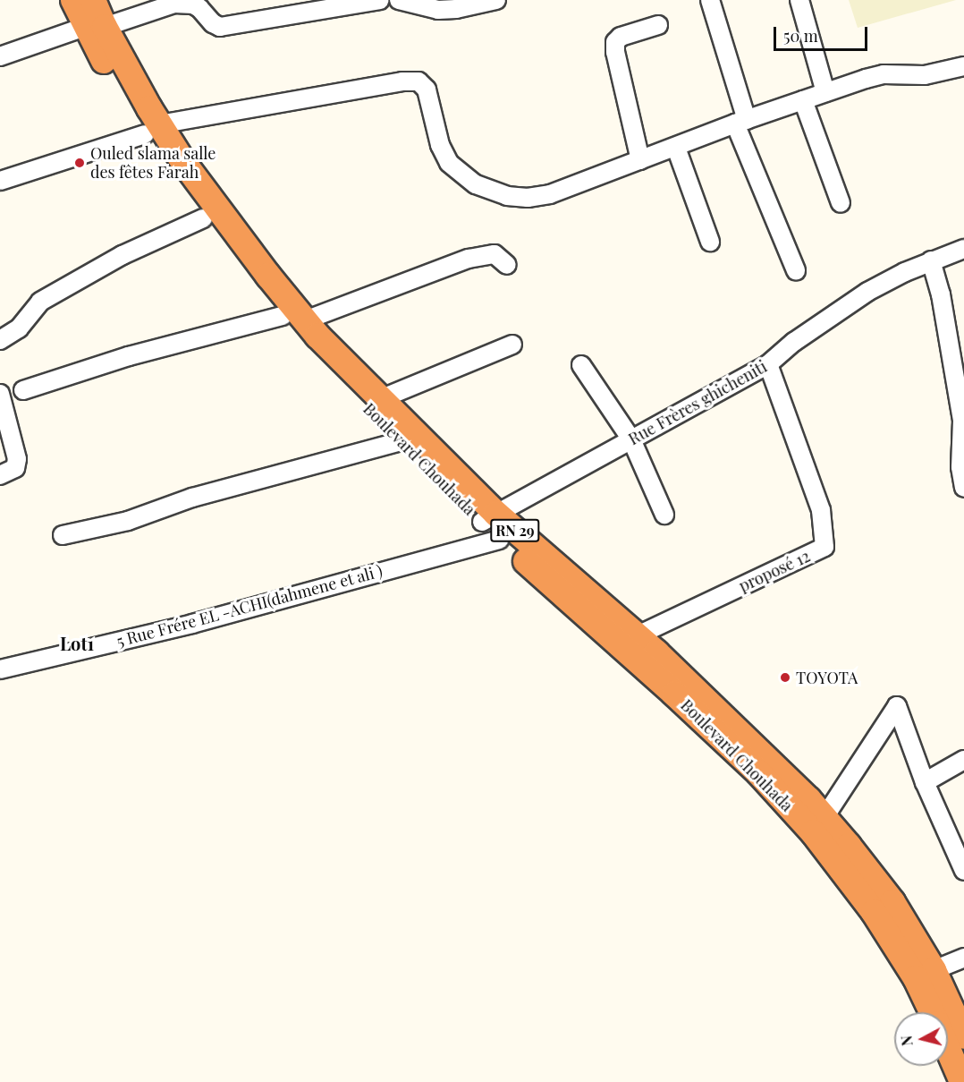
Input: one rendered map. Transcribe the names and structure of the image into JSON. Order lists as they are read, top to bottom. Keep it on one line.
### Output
{"streets":{"highway":["Boulevard Chouhada","RN 29"],"street":["Rue Frères ghicheniti","proposé 12","5 Rue Frére EL -ACHI(dahmene et ali )"]},"crossings":[["Rue Frères ghicheniti","Boulevard Chouhada"],["Rue Frères ghicheniti","RN 29"],["Rue Frères ghicheniti","proposé 12"],["Rue Frères ghicheniti","5 Rue Frére EL -ACHI(dahmene et ali )"],["Boulevard Chouhada","RN 29"],["Boulevard Chouhada","5 Rue Frére EL -ACHI(dahmene et ali )"],["RN 29","proposé 12"],["RN 29","5 Rue Frére EL -ACHI(dahmene et ali )"]],"districts":["Lot1"],"places":["Ouled slama salle des fêtes Farah","TOYOTA"],"scale_bar":"50 m","north":"left"}
